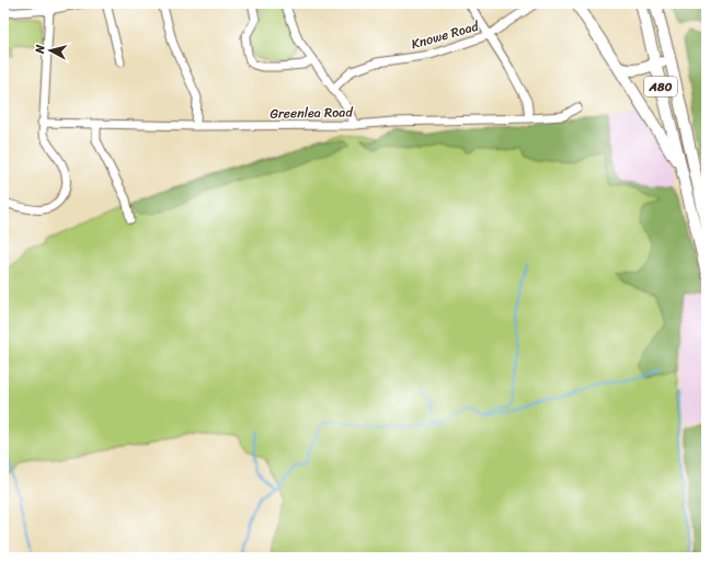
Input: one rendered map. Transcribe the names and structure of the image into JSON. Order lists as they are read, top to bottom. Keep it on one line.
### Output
{"streets":{"main road":["A80"],"street":["Knowe Road","Greenlea Road"]},"north":"left"}
